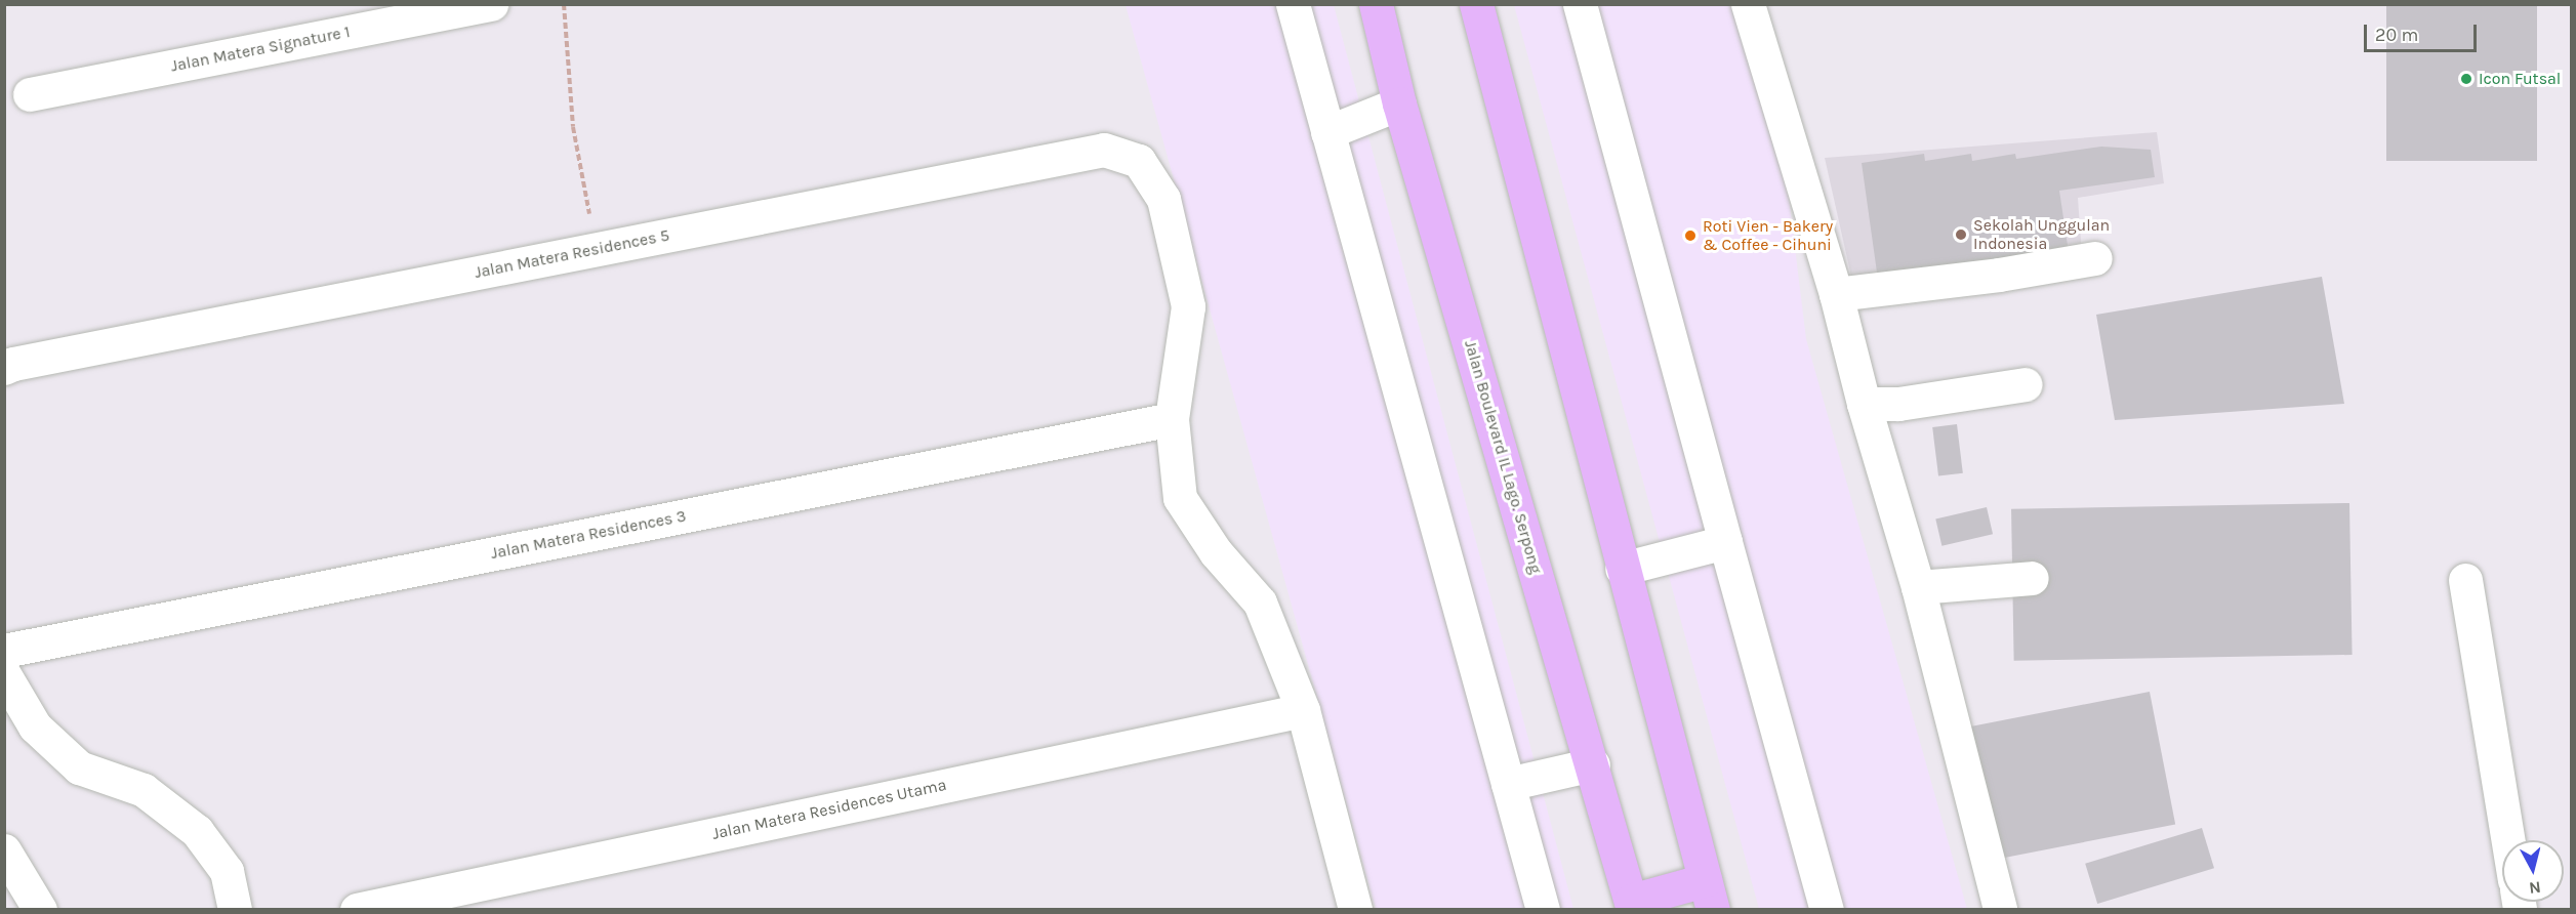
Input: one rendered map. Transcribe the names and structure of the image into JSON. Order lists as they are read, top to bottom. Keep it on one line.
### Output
{"streets":{"main road":["Jalan Boulevard IL Lago. Serpong"],"street":["Jalan Matera Signature 1","Jalan Matera Residences 5","Jalan Matera Residences 3","Jalan Matera Residences Utama"]},"crossings":[["Jalan Matera Residences 5","Jalan Matera Residences 3"]],"places":["Icon Futsal","Sekolah Unggulan Indonesia","Roti Vien - Bakery & Coffee - Cihuni"],"scale_bar":"20 m","north":"bottom"}
